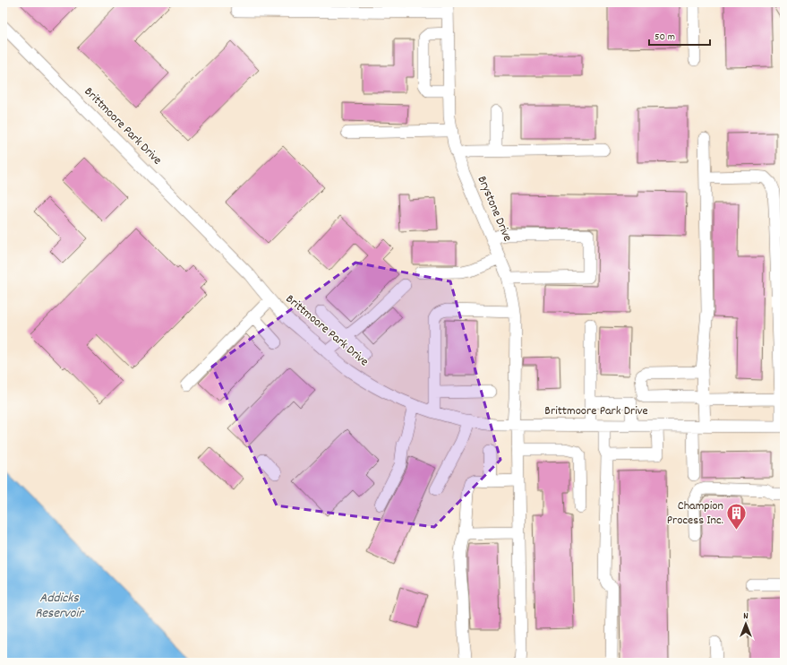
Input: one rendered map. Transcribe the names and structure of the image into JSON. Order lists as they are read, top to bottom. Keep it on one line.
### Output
{"streets":{"street":["Brittmoore Park Drive","Brystone Drive"]},"crossings":[["Brittmoore Park Drive","Brystone Drive"]],"water":["Addicks Reservoir"],"places":{"building":["Champion Process Inc."]},"scale_bar":"50 m","north":"top"}
